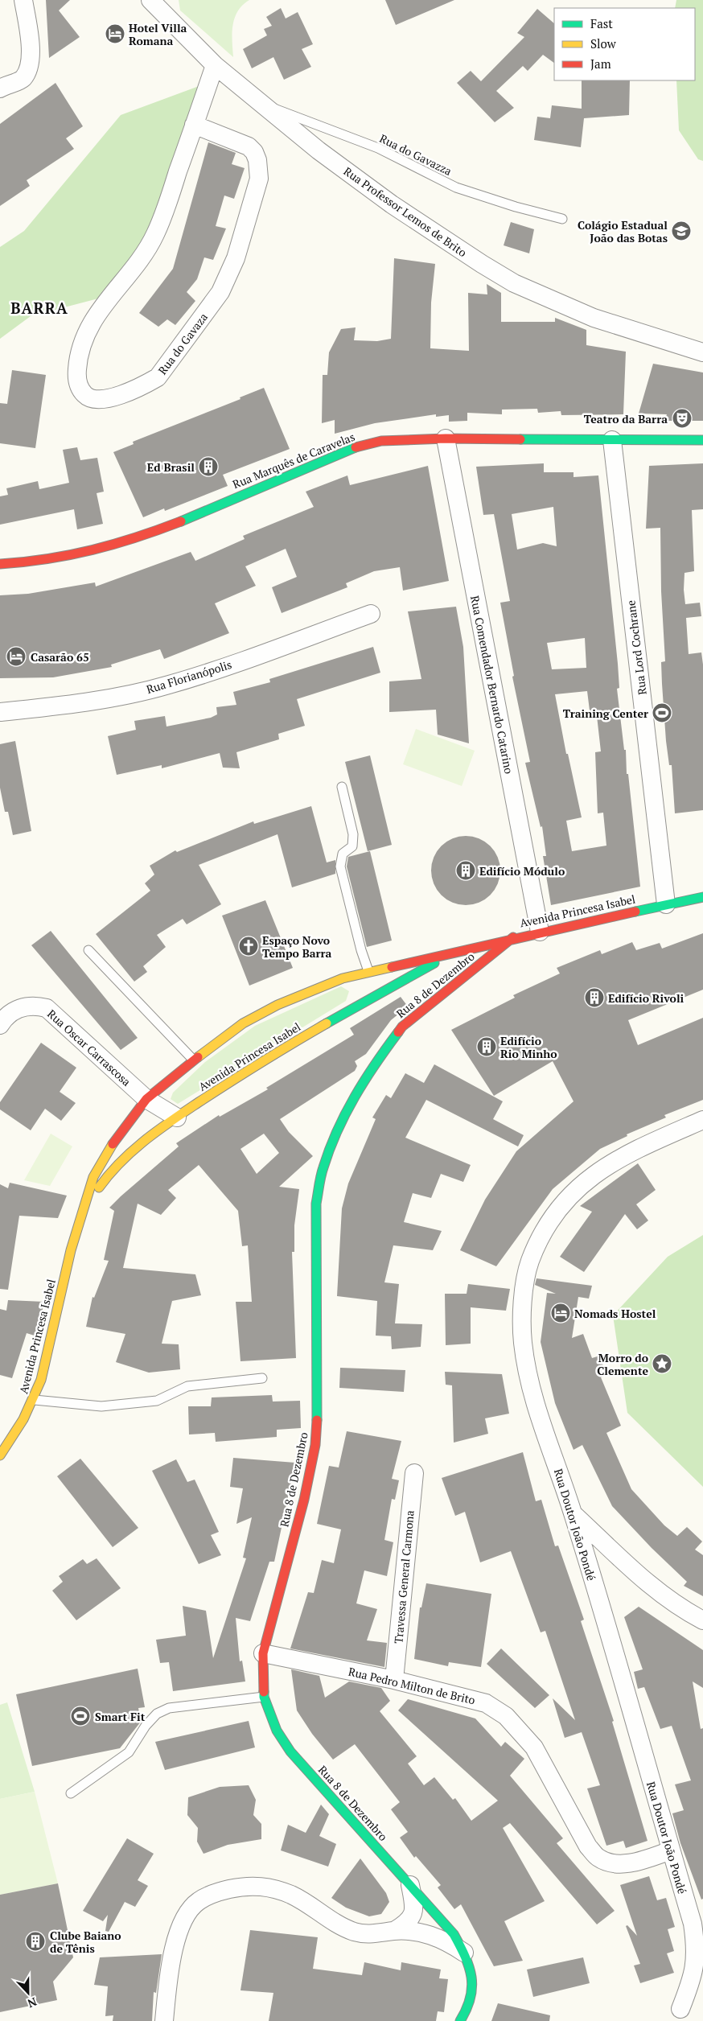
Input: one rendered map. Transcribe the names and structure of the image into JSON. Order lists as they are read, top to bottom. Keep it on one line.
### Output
{"streets":{"street":["Rua Professor Lemos de Brito","Rua do Gavaza","Rua Marquês de Caravelas","Rua Lord Cochrane","Rua Florianópolis","Rua Comendador Bernardo Catarino","Avenida Princesa Isabel","Rua 8 de Dezembro","Rua Oscar Carrascosa","Rua Doutor João Pondé","Travessa General Carmona","Rua Pedro Milton de Brito"],"lane":["Rua do Gavazza"]},"crossings":[["Rua do Gavazza","Rua Professor Lemos de Brito"],["Rua Professor Lemos de Brito","Rua do Gavaza"],["Rua Marquês de Caravelas","Rua Lord Cochrane"],["Rua Marquês de Caravelas","Rua Comendador Bernardo Catarino"],["Rua Lord Cochrane","Avenida Princesa Isabel"],["Rua Comendador Bernardo Catarino","Avenida Princesa Isabel"],["Avenida Princesa Isabel","Rua 8 de Dezembro"],["Avenida Princesa Isabel","Rua Oscar Carrascosa"],["Rua 8 de Dezembro","Rua Pedro Milton de Brito"],["Rua Doutor João Pondé","Rua Pedro Milton de Brito"],["Travessa General Carmona","Rua Pedro Milton de Brito"]],"districts":["BARRA"],"places":{"hotel":["Hotel Villa Romana","Casarão 65","Nomads Hostel"],"school or university":["Colágio Estadual João das Botas"],"theatre":["Teatro da Barra"],"building":["Ed Brasil","Edifício Módulo","Edifício Rivoli","Edifício Rio Minho","Clube Baiano de Tênis"],"sports":["Training Center","Smart Fit"],"church":["Espaço Novo Tempo Barra"],"place":["Morro do Clemente"]},"legend":["Fast","Slow","Jam"],"north":"bottom"}
